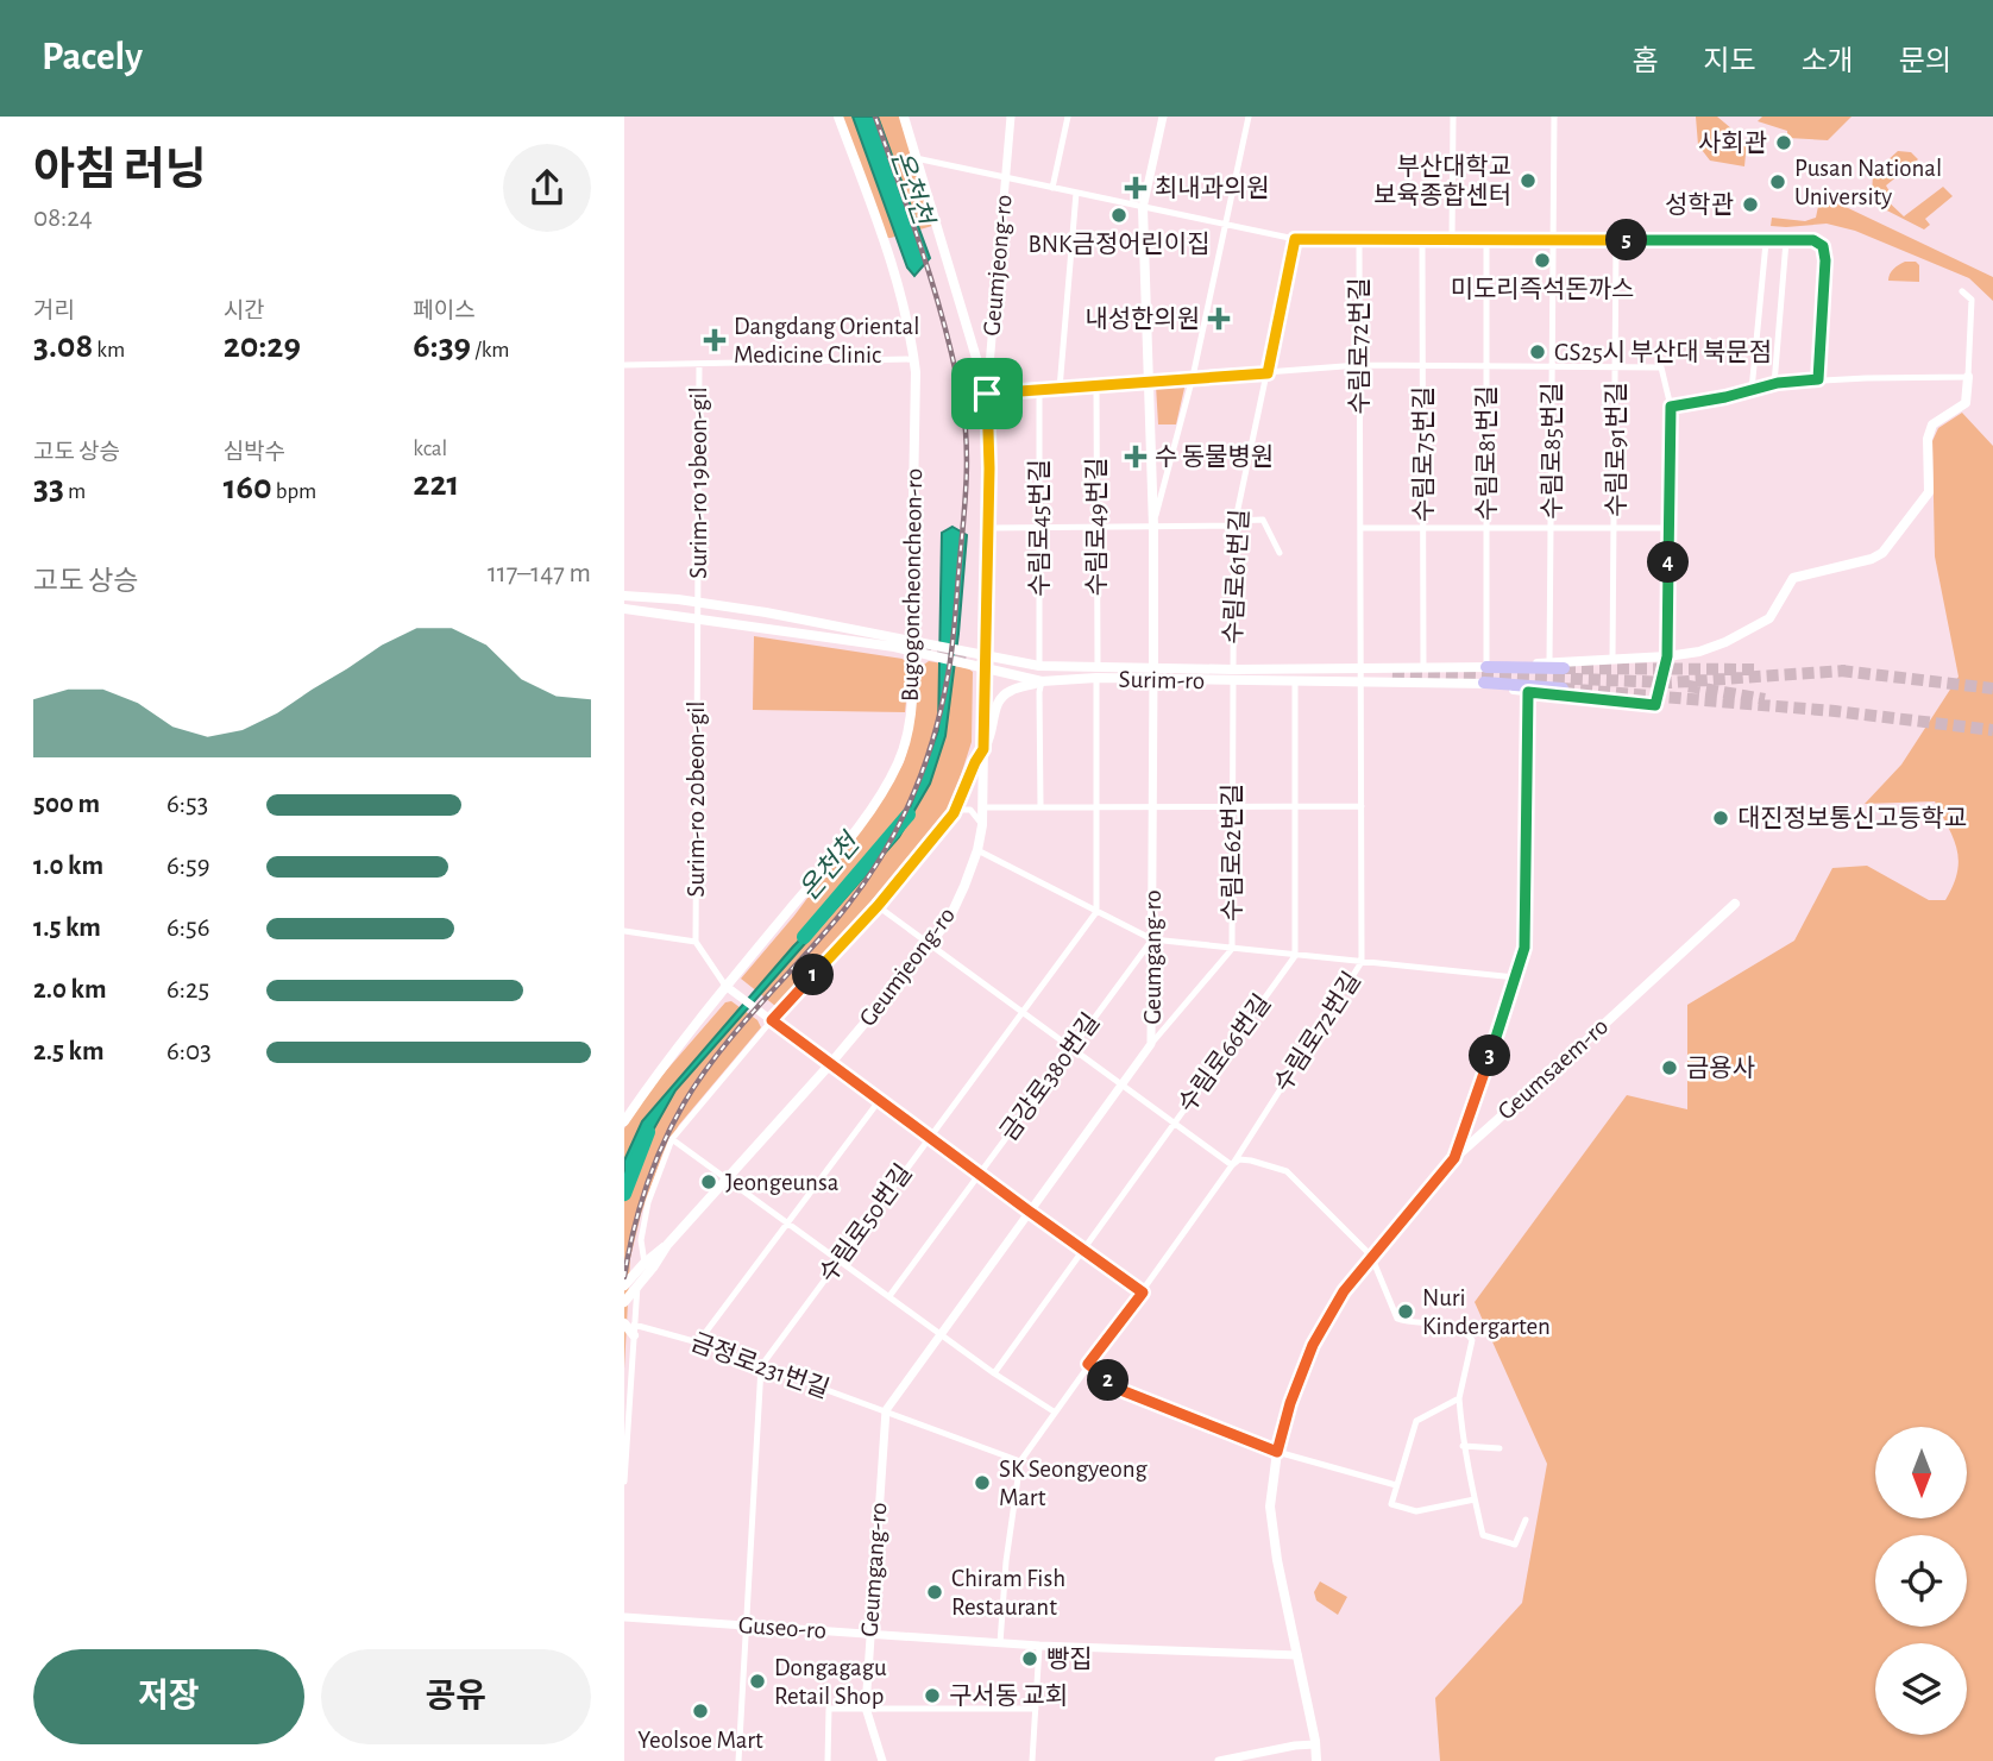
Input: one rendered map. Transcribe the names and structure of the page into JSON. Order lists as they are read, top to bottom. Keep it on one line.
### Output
{"streets":{"main road":["Geumjeong-ro","Bugogoncheoncheon-ro","Surim-ro","Geumgang-ro","Geumsaem-ro"],"street":["수림로72번길","수림로91번길","수림로85번길","수림로81번길","수림로75번길","Surim-ro 19beon-gil","수림로49번길","수림로45번길","수림로61번길","Surim-ro 20beon-gil","수림로62번길","수림로66번길","금강로380번길","수림로50번길","금정로231번길","Guseo-ro"]},"crossings":[["Geumjeong-ro","Surim-ro"],["수림로72번길","Surim-ro"],["수림로72번길","금정로231번길"],["수림로72번길","Guseo-ro"],["수림로91번길","Surim-ro"],["수림로85번길","Surim-ro"],["수림로81번길","Surim-ro"],["수림로75번길","Surim-ro"],["Surim-ro 19beon-gil","Surim-ro"],["Surim-ro 19beon-gil","Surim-ro 20beon-gil"],["수림로49번길","Surim-ro"],["수림로45번길","Surim-ro"],["수림로61번길","Surim-ro"],["Bugogoncheoncheon-ro","Surim-ro"],["Surim-ro","Surim-ro 20beon-gil"],["Surim-ro","수림로62번길"],["Surim-ro","Geumgang-ro"],["수림로62번길","Geumgang-ro"],["Geumgang-ro","금강로380번길"],["Geumgang-ro","금정로231번길"],["Geumgang-ro","Guseo-ro"],["Geumsaem-ro","Guseo-ro"],["수림로50번길","금정로231번길"]],"water":["온천천"],"places":{"other":["사회관","부산대학교 보육종합센터","Pusan National University","성학관","BNK금정어린이집","미도리즉석돈까스","GS25시 부산대 북문점","대진정보통신고등학교","금용사","Jeongeunsa","Nuri Kindergarten","SK Seongyeong Mart","Chiram Fish Restaurant","빵집","Dongagagu Retail Shop","구서동 교회","Yeolsoe Mart"],"health":["최내과의원","내성한의원","Dangdang Oriental Medicine Clinic","수 동물병원"]},"north":"bottom","page":{"header":"Pacely","nav":["홈","지도","소개","문의"],"heading":["아침 러닝","08:24"],"pins":["5","4","1","3","2"],"stats":[["거리","3.08 km"],["시간","20:29"],["페이스","6:39 /km"],["고도 상승","33 m"],["심박수","160 bpm"],["kcal","221"]],"chart":["고도 상승","117–147 m"],"list":[{"name":"500 m","note":"6:53"},{"name":"1.0 km","note":"6:59"},{"name":"1.5 km","note":"6:56"},{"name":"2.0 km","note":"6:25"},{"name":"2.5 km","note":"6:03"}],"buttons":["저장","공유"]}}
